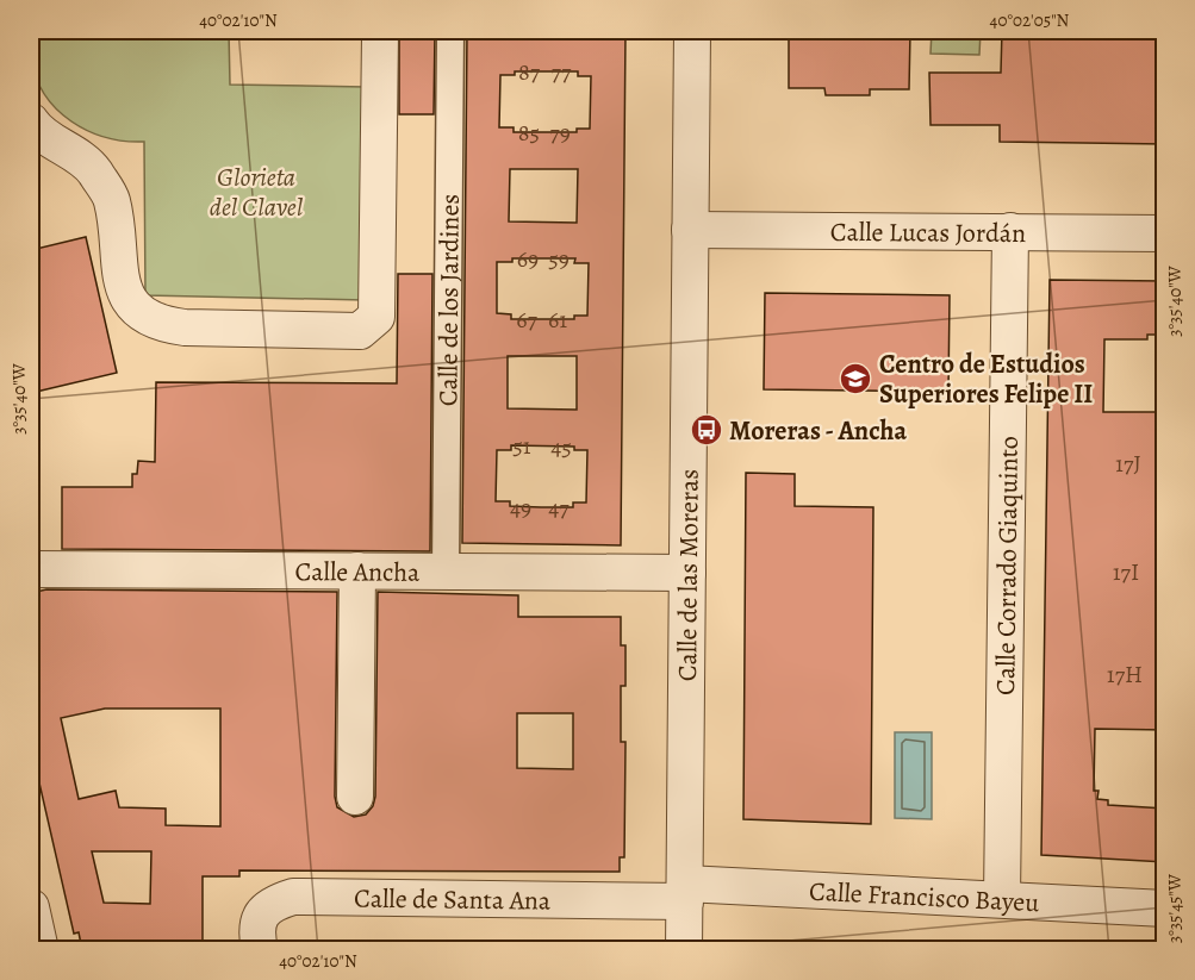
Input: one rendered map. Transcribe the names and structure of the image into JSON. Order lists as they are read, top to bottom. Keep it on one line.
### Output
{"streets":{"street":["Calle Lucas Jordán","Calle de los Jardines","Calle Corrado Giaquinto","Calle Ancha","Calle de las Moreras","Calle Francisco Bayeu","Calle de Santa Ana"]},"crossings":[["Calle Lucas Jordán","Calle Corrado Giaquinto"],["Calle Lucas Jordán","Calle de las Moreras"],["Calle de los Jardines","Calle Ancha"],["Calle Corrado Giaquinto","Calle Francisco Bayeu"],["Calle Ancha","Calle de las Moreras"],["Calle de las Moreras","Calle Francisco Bayeu"],["Calle de las Moreras","Calle de Santa Ana"],["Calle Francisco Bayeu","Calle de Santa Ana"]],"parks":["Glorieta del Clavel"],"places":{"school or university":["Centro de Estudios Superiores Felipe II"],"bus stop":["Moreras - Ancha"]},"house_numbers":["87","77","85","79","69","59","67","61","51","45","17J","49","47","17I","17H"],"coordinates":["40°02'10\"N","40°02'05\"N","3°35'40\"W","3°35'45\"W"]}
